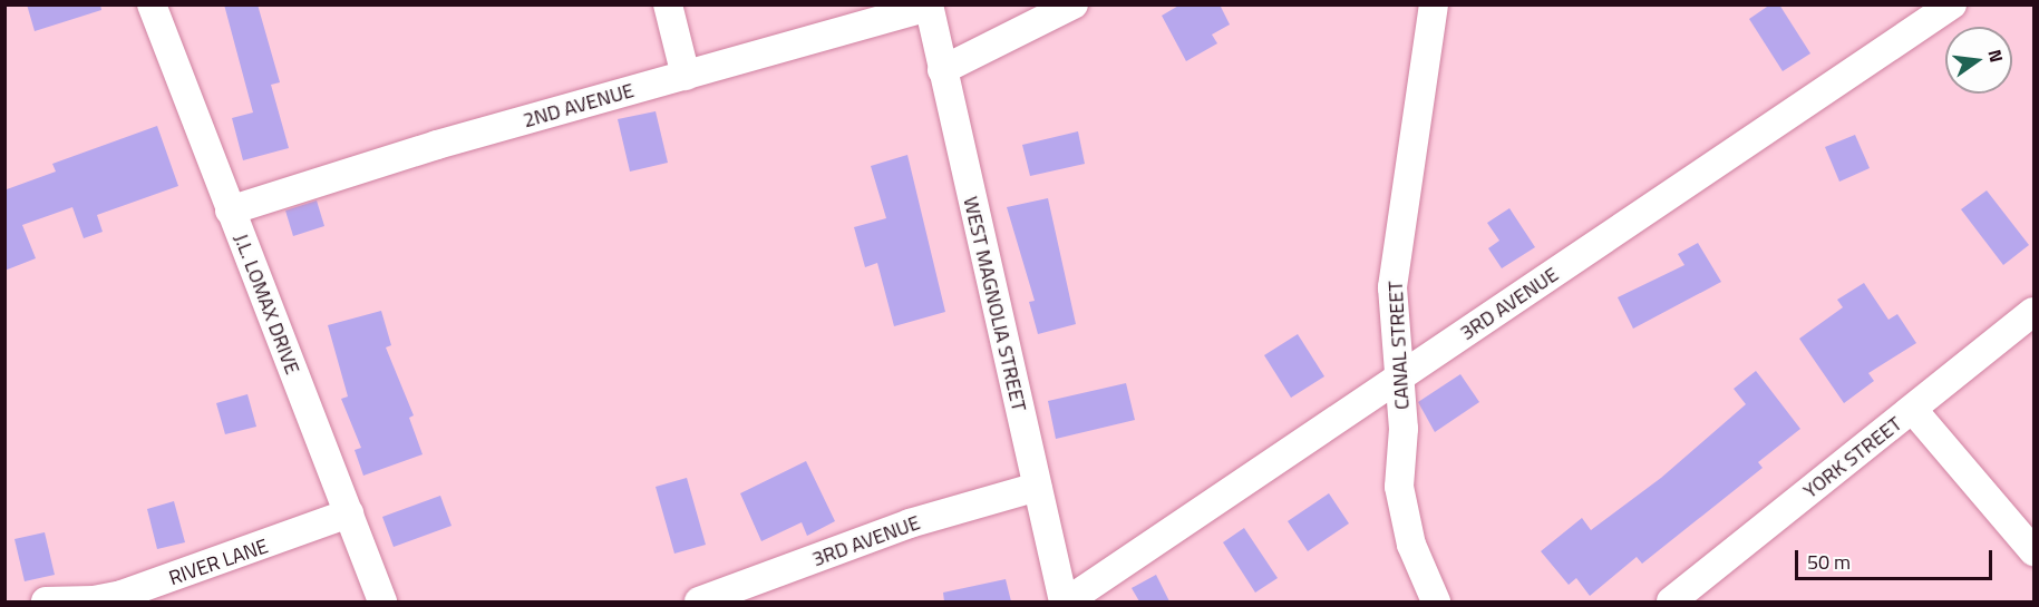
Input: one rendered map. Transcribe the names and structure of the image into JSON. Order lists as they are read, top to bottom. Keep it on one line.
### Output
{"streets":{"street":["2ND AVENUE","J.L. LOMAX DRIVE","WEST MAGNOLIA STREET","3RD AVENUE","CANAL STREET","YORK STREET","RIVER LANE"]},"crossings":[["2ND AVENUE","J.L. LOMAX DRIVE"],["2ND AVENUE","WEST MAGNOLIA STREET"],["J.L. LOMAX DRIVE","RIVER LANE"],["WEST MAGNOLIA STREET","3RD AVENUE"],["3RD AVENUE","CANAL STREET"]],"scale_bar":"50 m","north":"right"}
